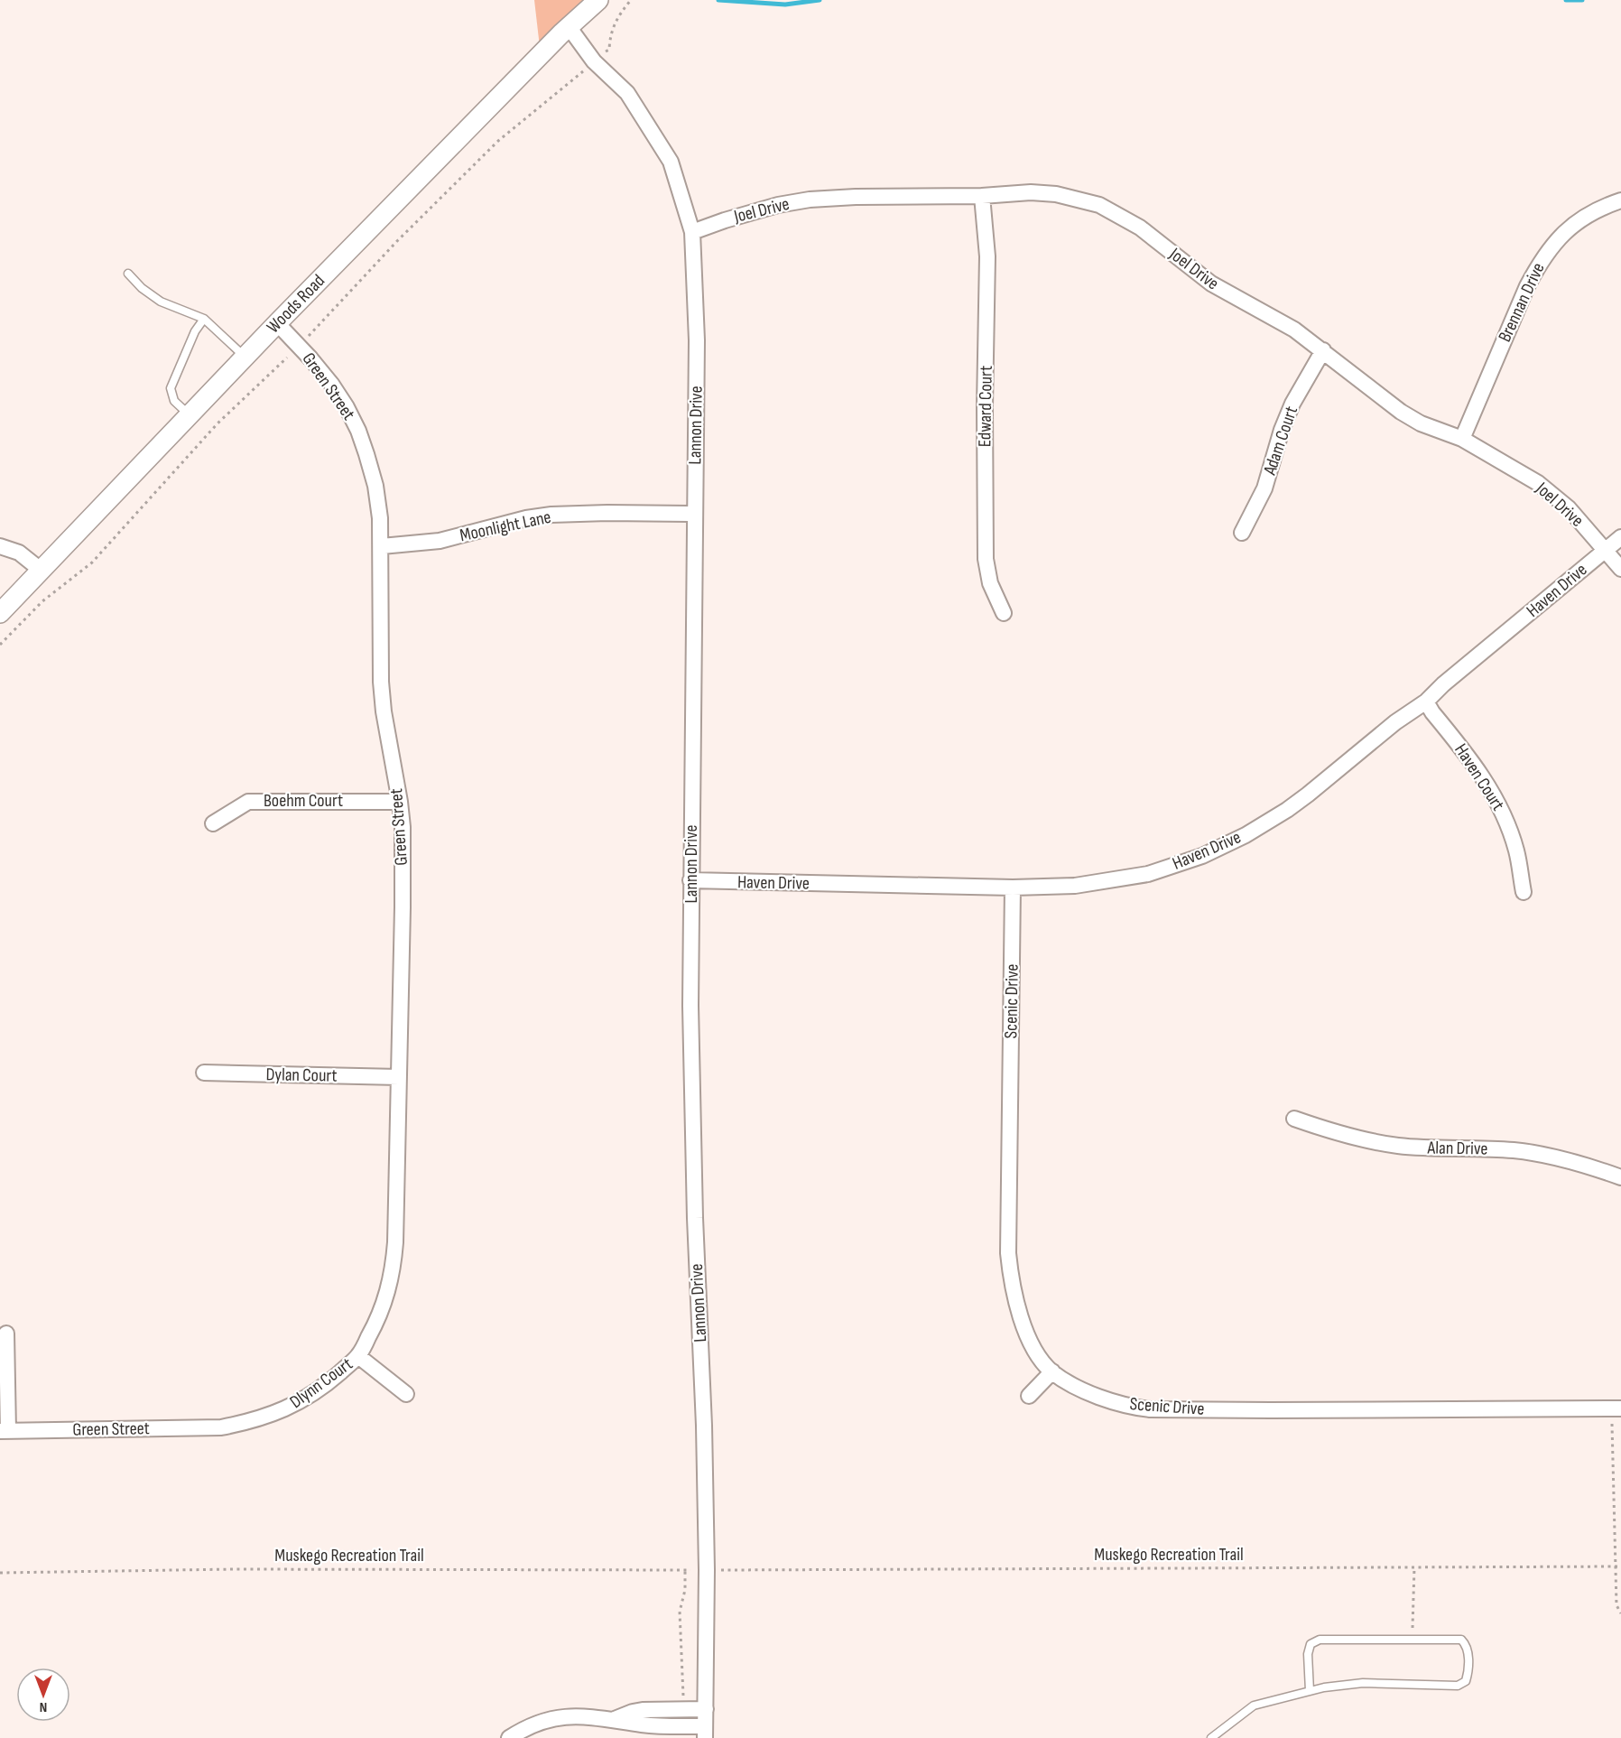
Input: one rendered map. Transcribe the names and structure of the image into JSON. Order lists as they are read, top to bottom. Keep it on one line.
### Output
{"streets":{"street":["Joel Drive","Brennan Drive","Woods Road","Green Street","Edward Court","Lannon Drive","Adam Court","Moonlight Lane","Haven Drive","Haven Court","Boehm Court","Scenic Drive","Dylan Court","Alan Drive","Dlynn Court"],"path":["Muskego Recreation Trail"]},"crossings":[["Joel Drive","Brennan Drive"],["Joel Drive","Edward Court"],["Joel Drive","Lannon Drive"],["Joel Drive","Adam Court"],["Joel Drive","Haven Drive"],["Woods Road","Green Street"],["Woods Road","Lannon Drive"],["Green Street","Moonlight Lane"],["Green Street","Boehm Court"],["Green Street","Dylan Court"],["Green Street","Dlynn Court"],["Lannon Drive","Moonlight Lane"],["Lannon Drive","Haven Drive"],["Haven Drive","Haven Court"],["Haven Drive","Scenic Drive"]],"north":"bottom"}
